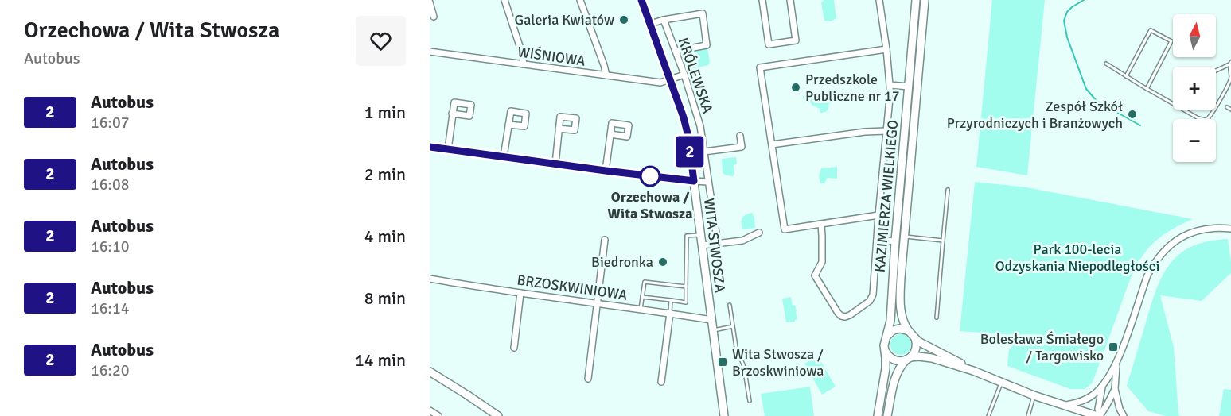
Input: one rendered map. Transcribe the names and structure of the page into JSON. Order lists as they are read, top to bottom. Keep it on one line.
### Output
{"streets":{"main road":["KAZIMIERZA WIELKIEGO","WITA STWOSZA"],"street":["WIŚNIOWA","KRÓLEWSKA","BRZOSKWINIOWA"]},"crossings":[["WIŚNIOWA","KRÓLEWSKA"],["WIŚNIOWA","WITA STWOSZA"],["WITA STWOSZA","BRZOSKWINIOWA"]],"parks":["Park 100-lecia Odzyskania Niepodległości"],"places":{"other":["Galeria Kwiatów","Przedszkole Publiczne nr 17","Zespół Szkół Przyrodniczych i Branżowych","Orzechowa / Wita Stwosza","Biedronka"],"transit":["Bolesława Śmiałego / Targowisko","Wita Stwosza / Brzoskwiniowa"]},"lines":["bus line 2"],"north":"top","page":{"heading":["Orzechowa / Wita Stwosza","Autobus"],"on_map":"2","map_buttons":["+","−"],"list":[{"mark":"2","name":"Autobus","note":"16:07","value":"1 min"},{"mark":"2","name":"Autobus","note":"16:08","value":"2 min"},{"mark":"2","name":"Autobus","note":"16:10","value":"4 min"},{"mark":"2","name":"Autobus","note":"16:14","value":"8 min"},{"mark":"2","name":"Autobus","note":"16:20","value":"14 min"}]}}
